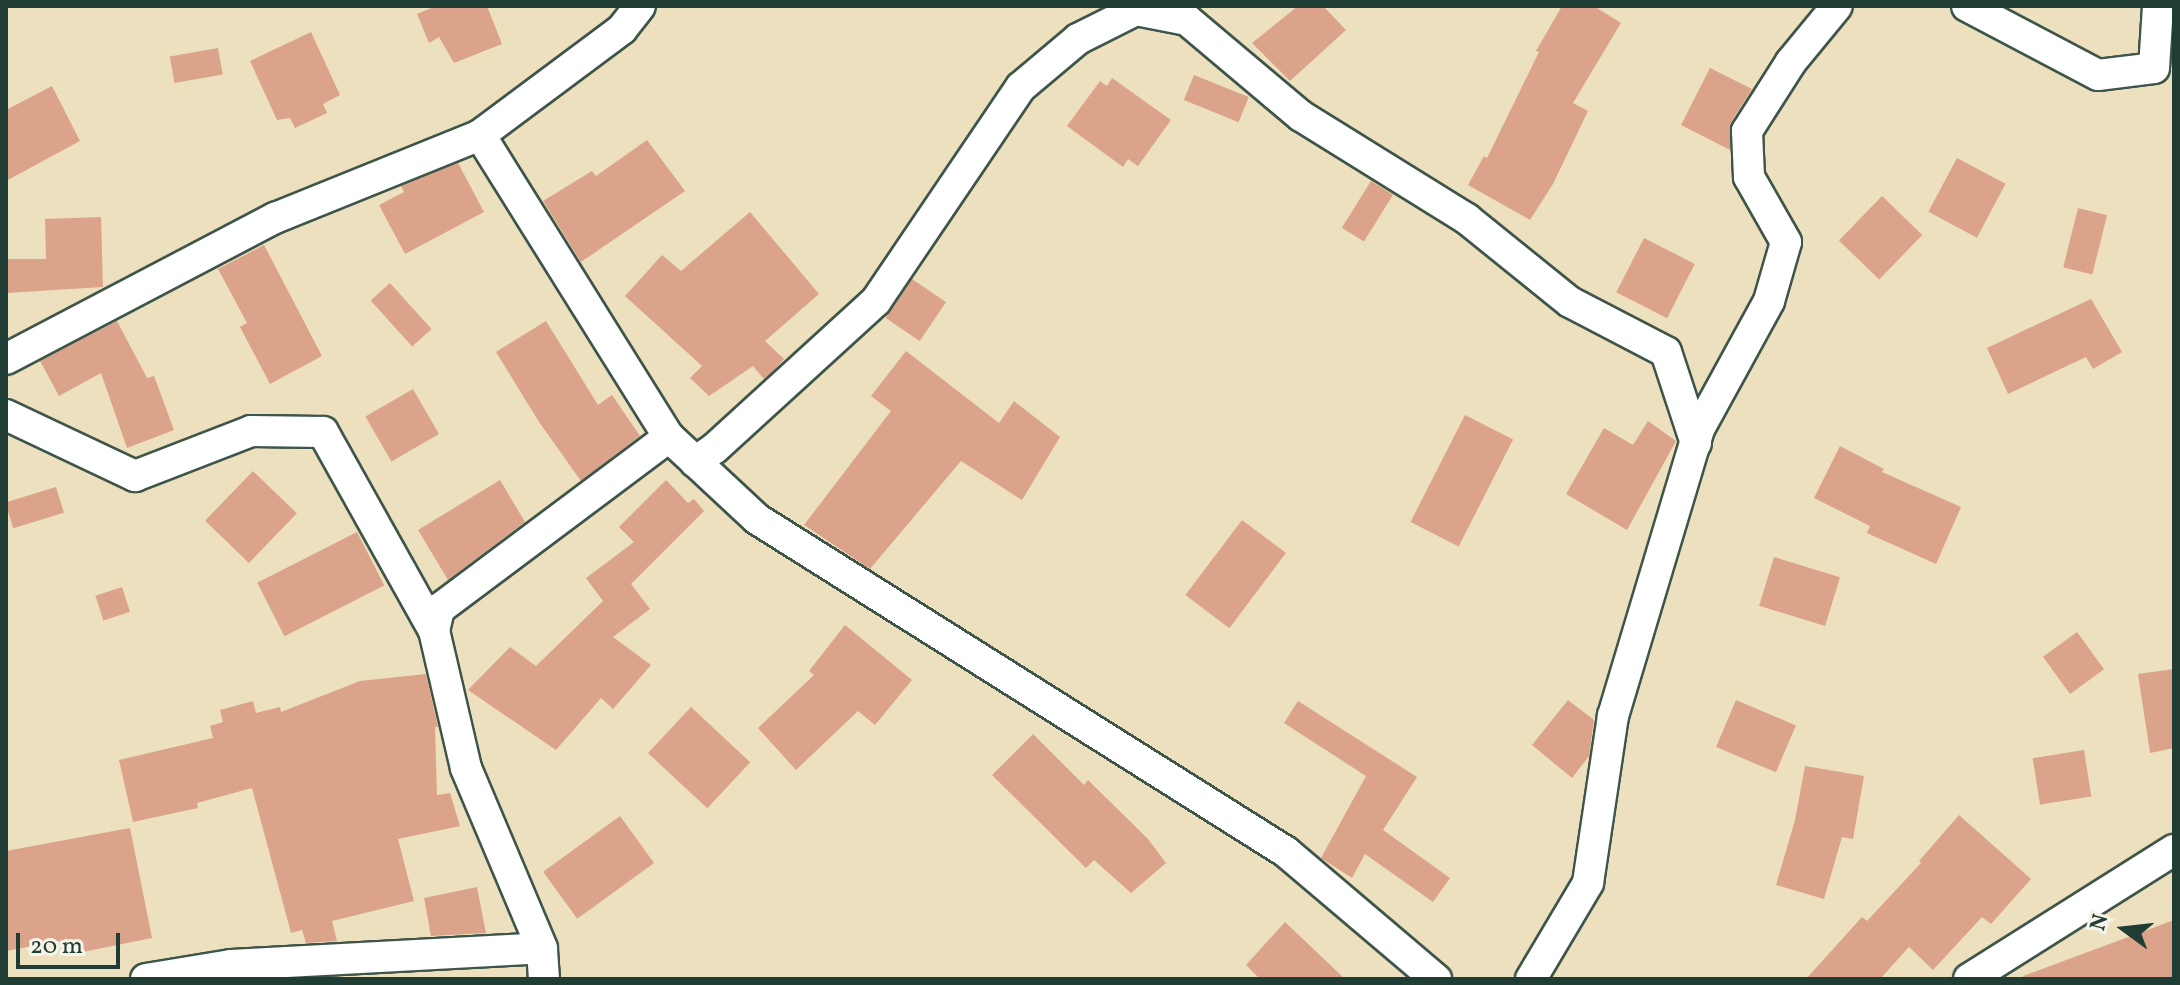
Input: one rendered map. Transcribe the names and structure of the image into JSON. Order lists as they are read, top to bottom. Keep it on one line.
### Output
{"scale_bar":"20 m","north":"left"}
